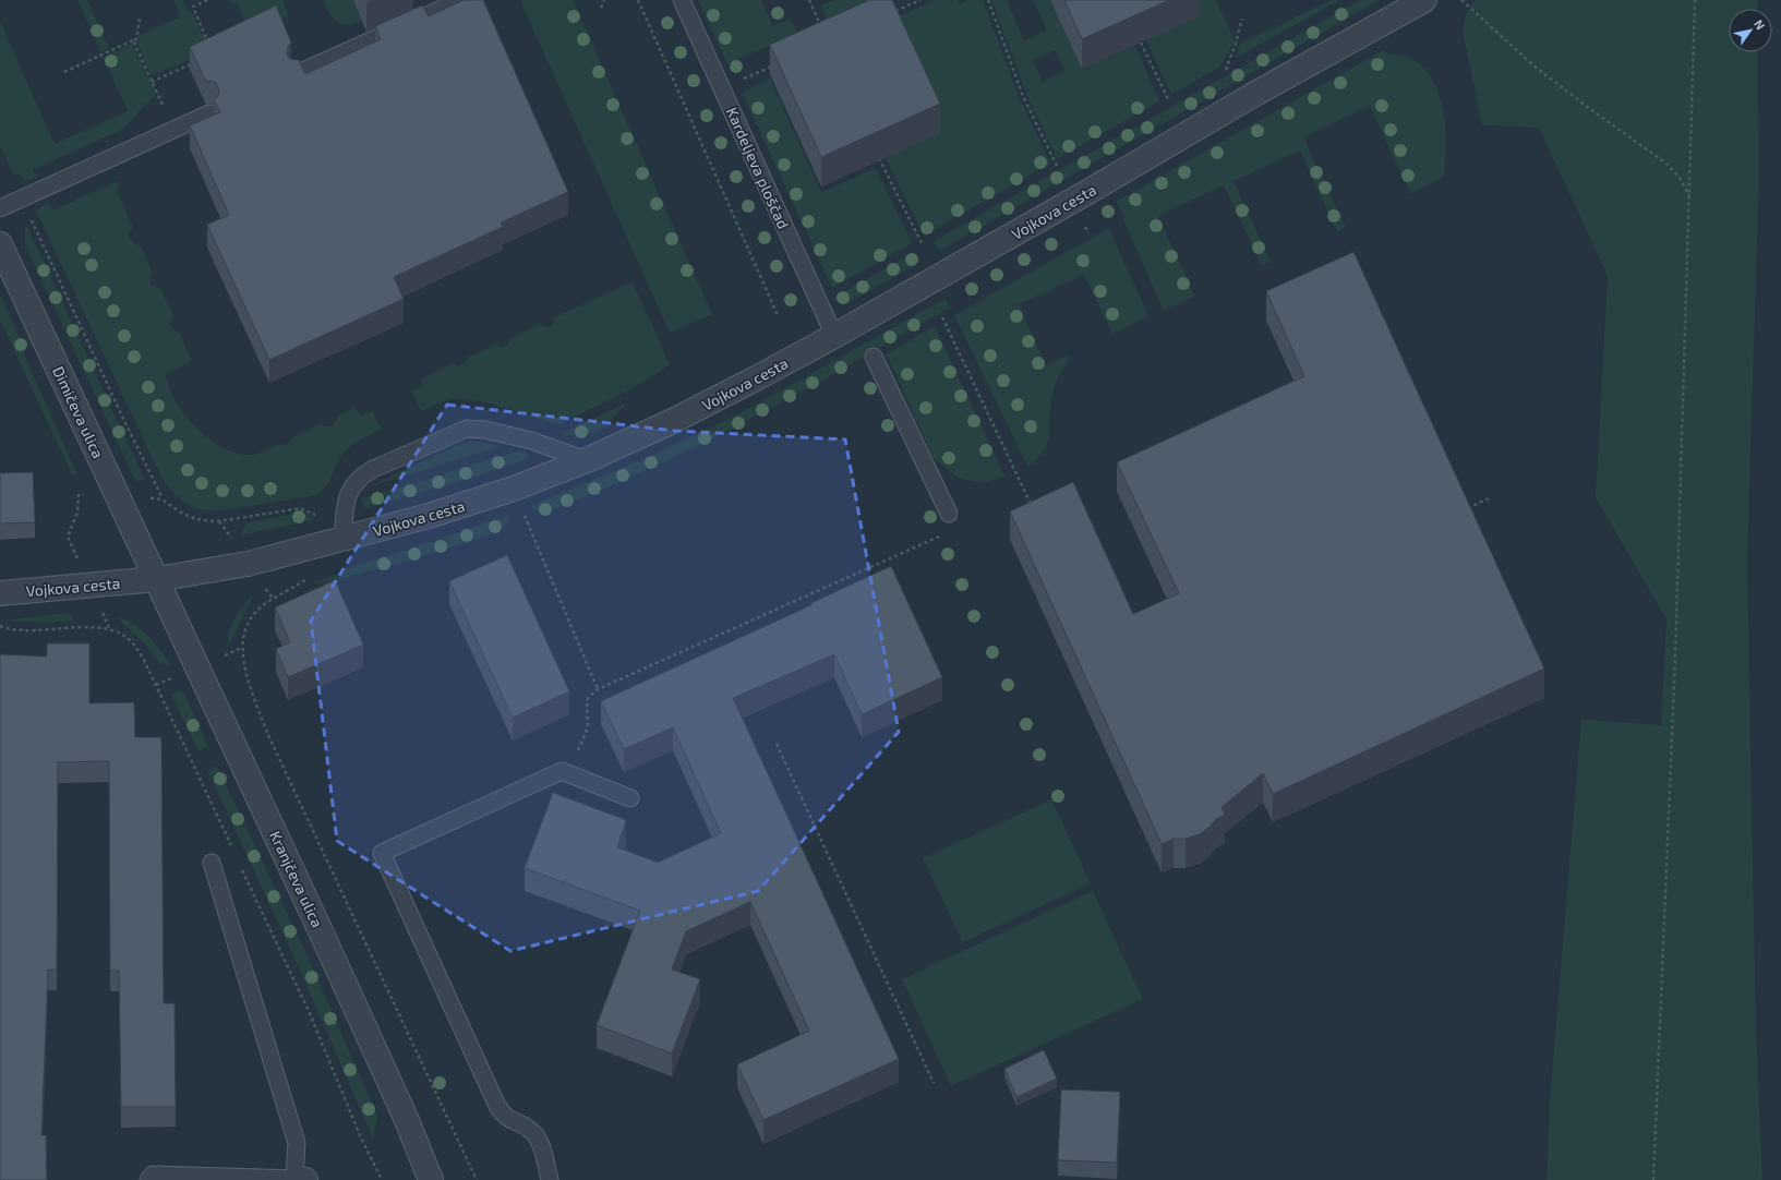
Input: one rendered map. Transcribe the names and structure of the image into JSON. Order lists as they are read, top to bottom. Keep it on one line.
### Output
{"streets":{"street":["Vojkova cesta","Dimičeva ulica","Kranjčeva ulica"],"lane":["Kardeljeva ploščad"]},"crossings":[["Kardeljeva ploščad","Vojkova cesta"],["Vojkova cesta","Dimičeva ulica"],["Vojkova cesta","Kranjčeva ulica"],["Dimičeva ulica","Kranjčeva ulica"]],"north":"top right"}
